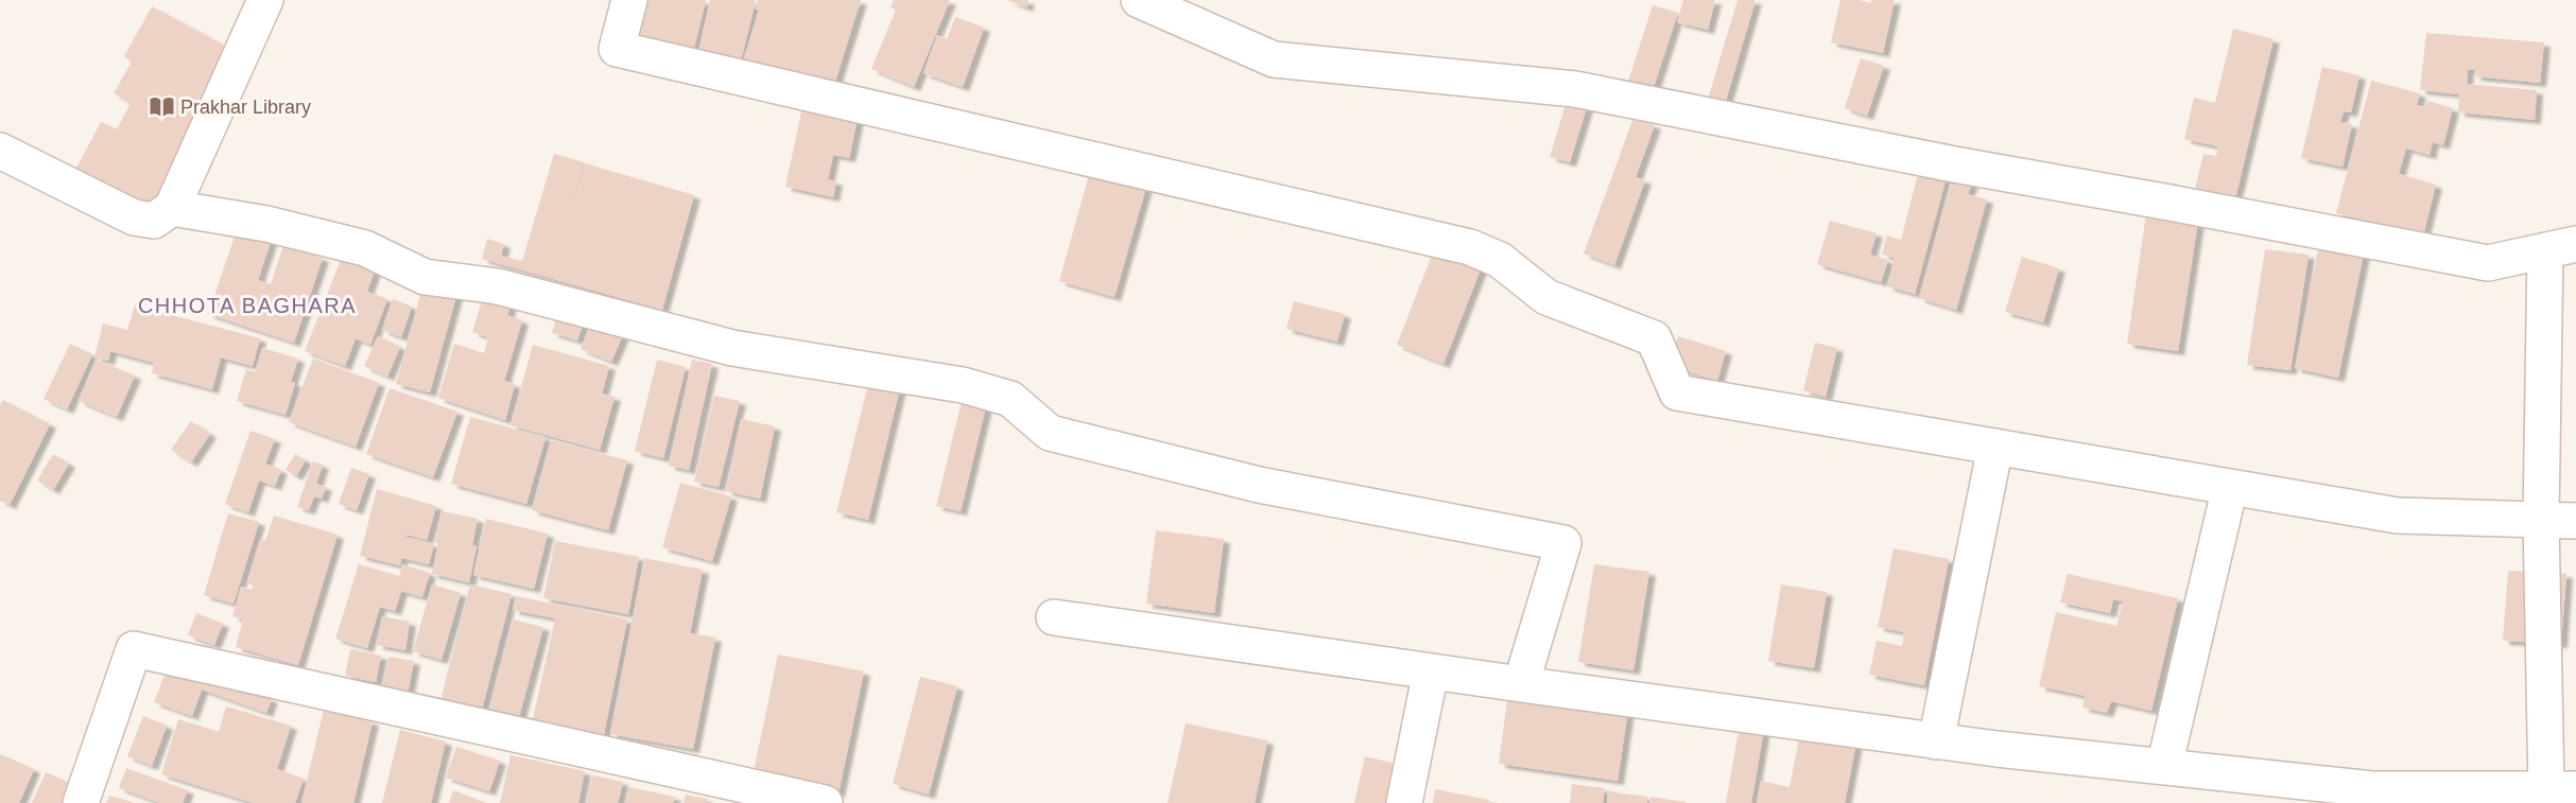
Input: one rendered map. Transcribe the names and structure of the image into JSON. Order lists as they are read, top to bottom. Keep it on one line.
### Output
{"districts":["CHHOTA BAGHARA"],"places":{"library":["Prakhar Library"]}}
